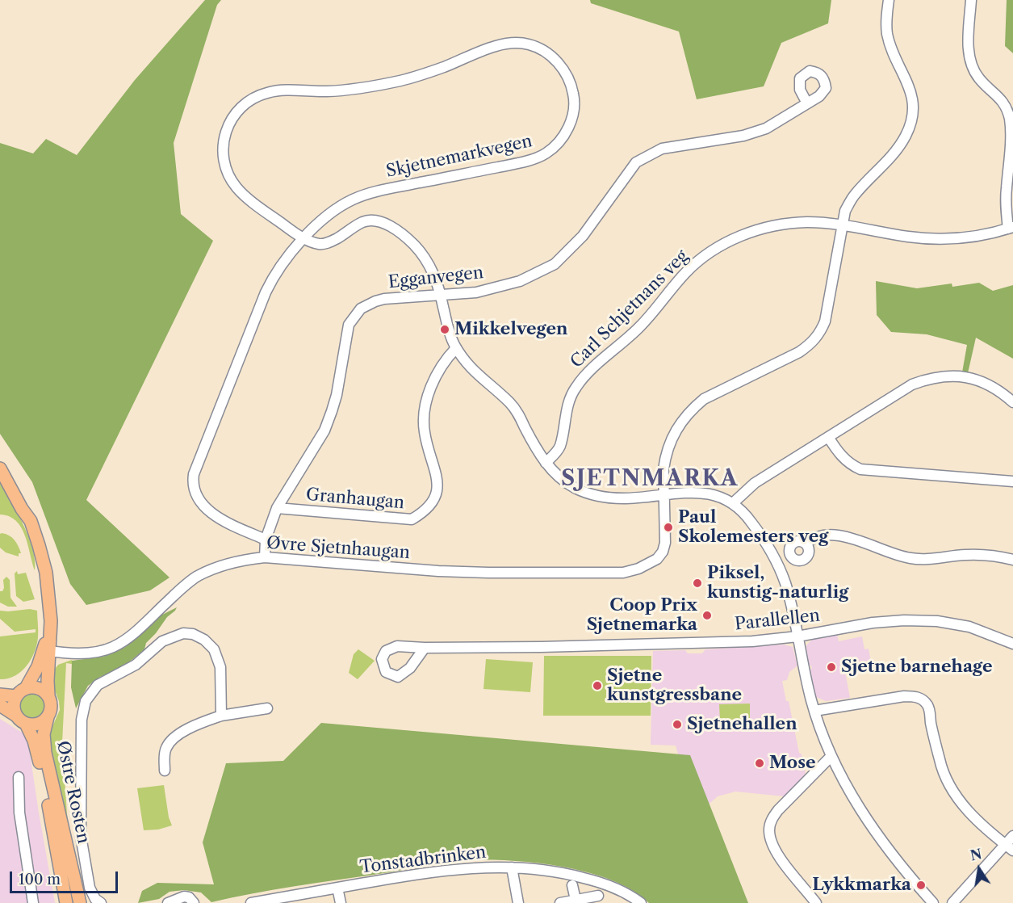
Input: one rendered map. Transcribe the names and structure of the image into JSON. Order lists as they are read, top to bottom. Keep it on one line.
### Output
{"streets":{"main road":["Østre Rosten"],"street":["Skjetnemarkvegen","Egganvegen","Carl Schjetnans veg","Granhaugan","Øvre Sjetnhaugan","Parallellen","Tonstadbrinken"]},"crossings":[["Skjetnemarkvegen","Egganvegen"],["Egganvegen","Granhaugan"],["Egganvegen","Øvre Sjetnhaugan"]],"districts":["SJETNMARKA"],"places":["Mikkelvegen","Paul Skolemesters veg","Piksel, kunstig-naturlig","Coop Prix Sjetnemarka","Sjetne barnehage","Sjetne kunstgressbane","Sjetnehallen","Mose","Lykkmarka"],"scale_bar":"100 m","north":"top"}
